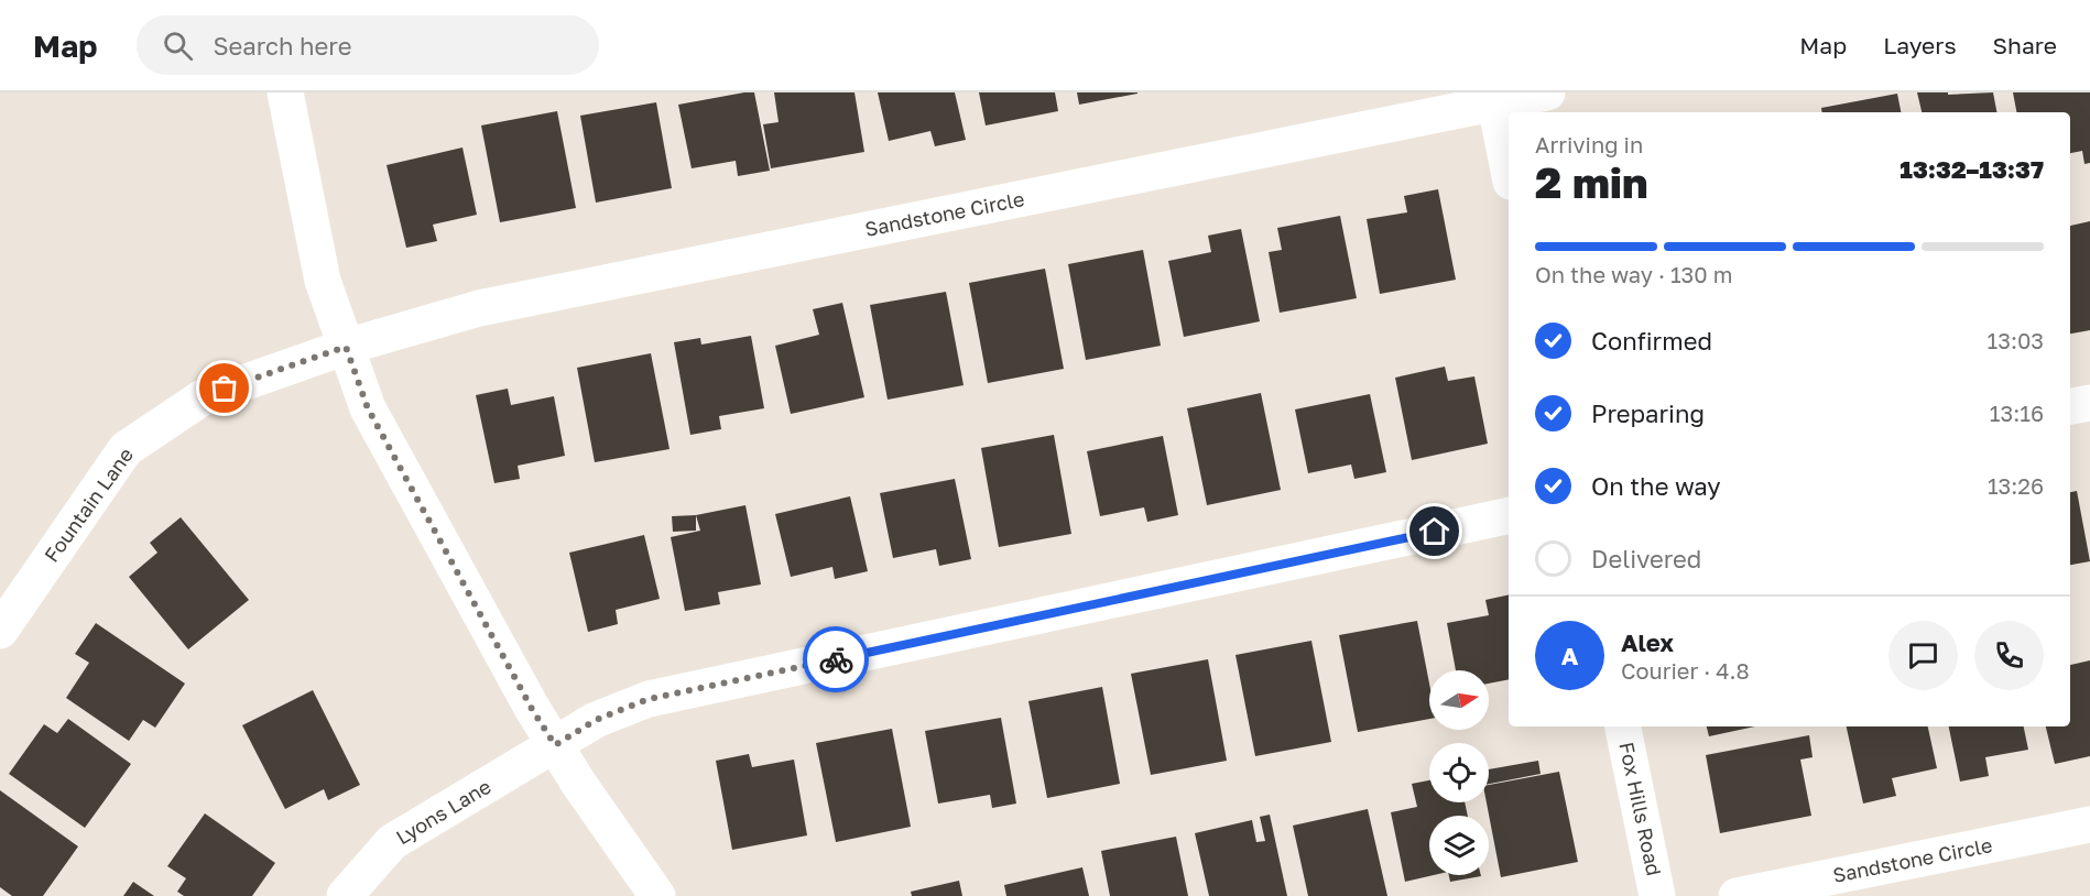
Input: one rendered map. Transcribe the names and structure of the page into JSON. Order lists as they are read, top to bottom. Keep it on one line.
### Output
{"streets":{"street":["Sandstone Circle","Fountain Lane","Fox Hills Road","Lyons Lane"]},"crossings":[["Sandstone Circle","Fountain Lane"]],"north":"right","page":{"header":"Map","search":"Search here","nav":["Map","Layers","Share"],"heading":["2 min","Arriving in","13:32–13:37"],"panel":["Alex","Courier · 4.8"],"bar":"On the way · 130 m","list":[["Confirmed","13:03"],["Preparing","13:16"],["On the way","13:26"],"Delivered"],"round":"A"}}
